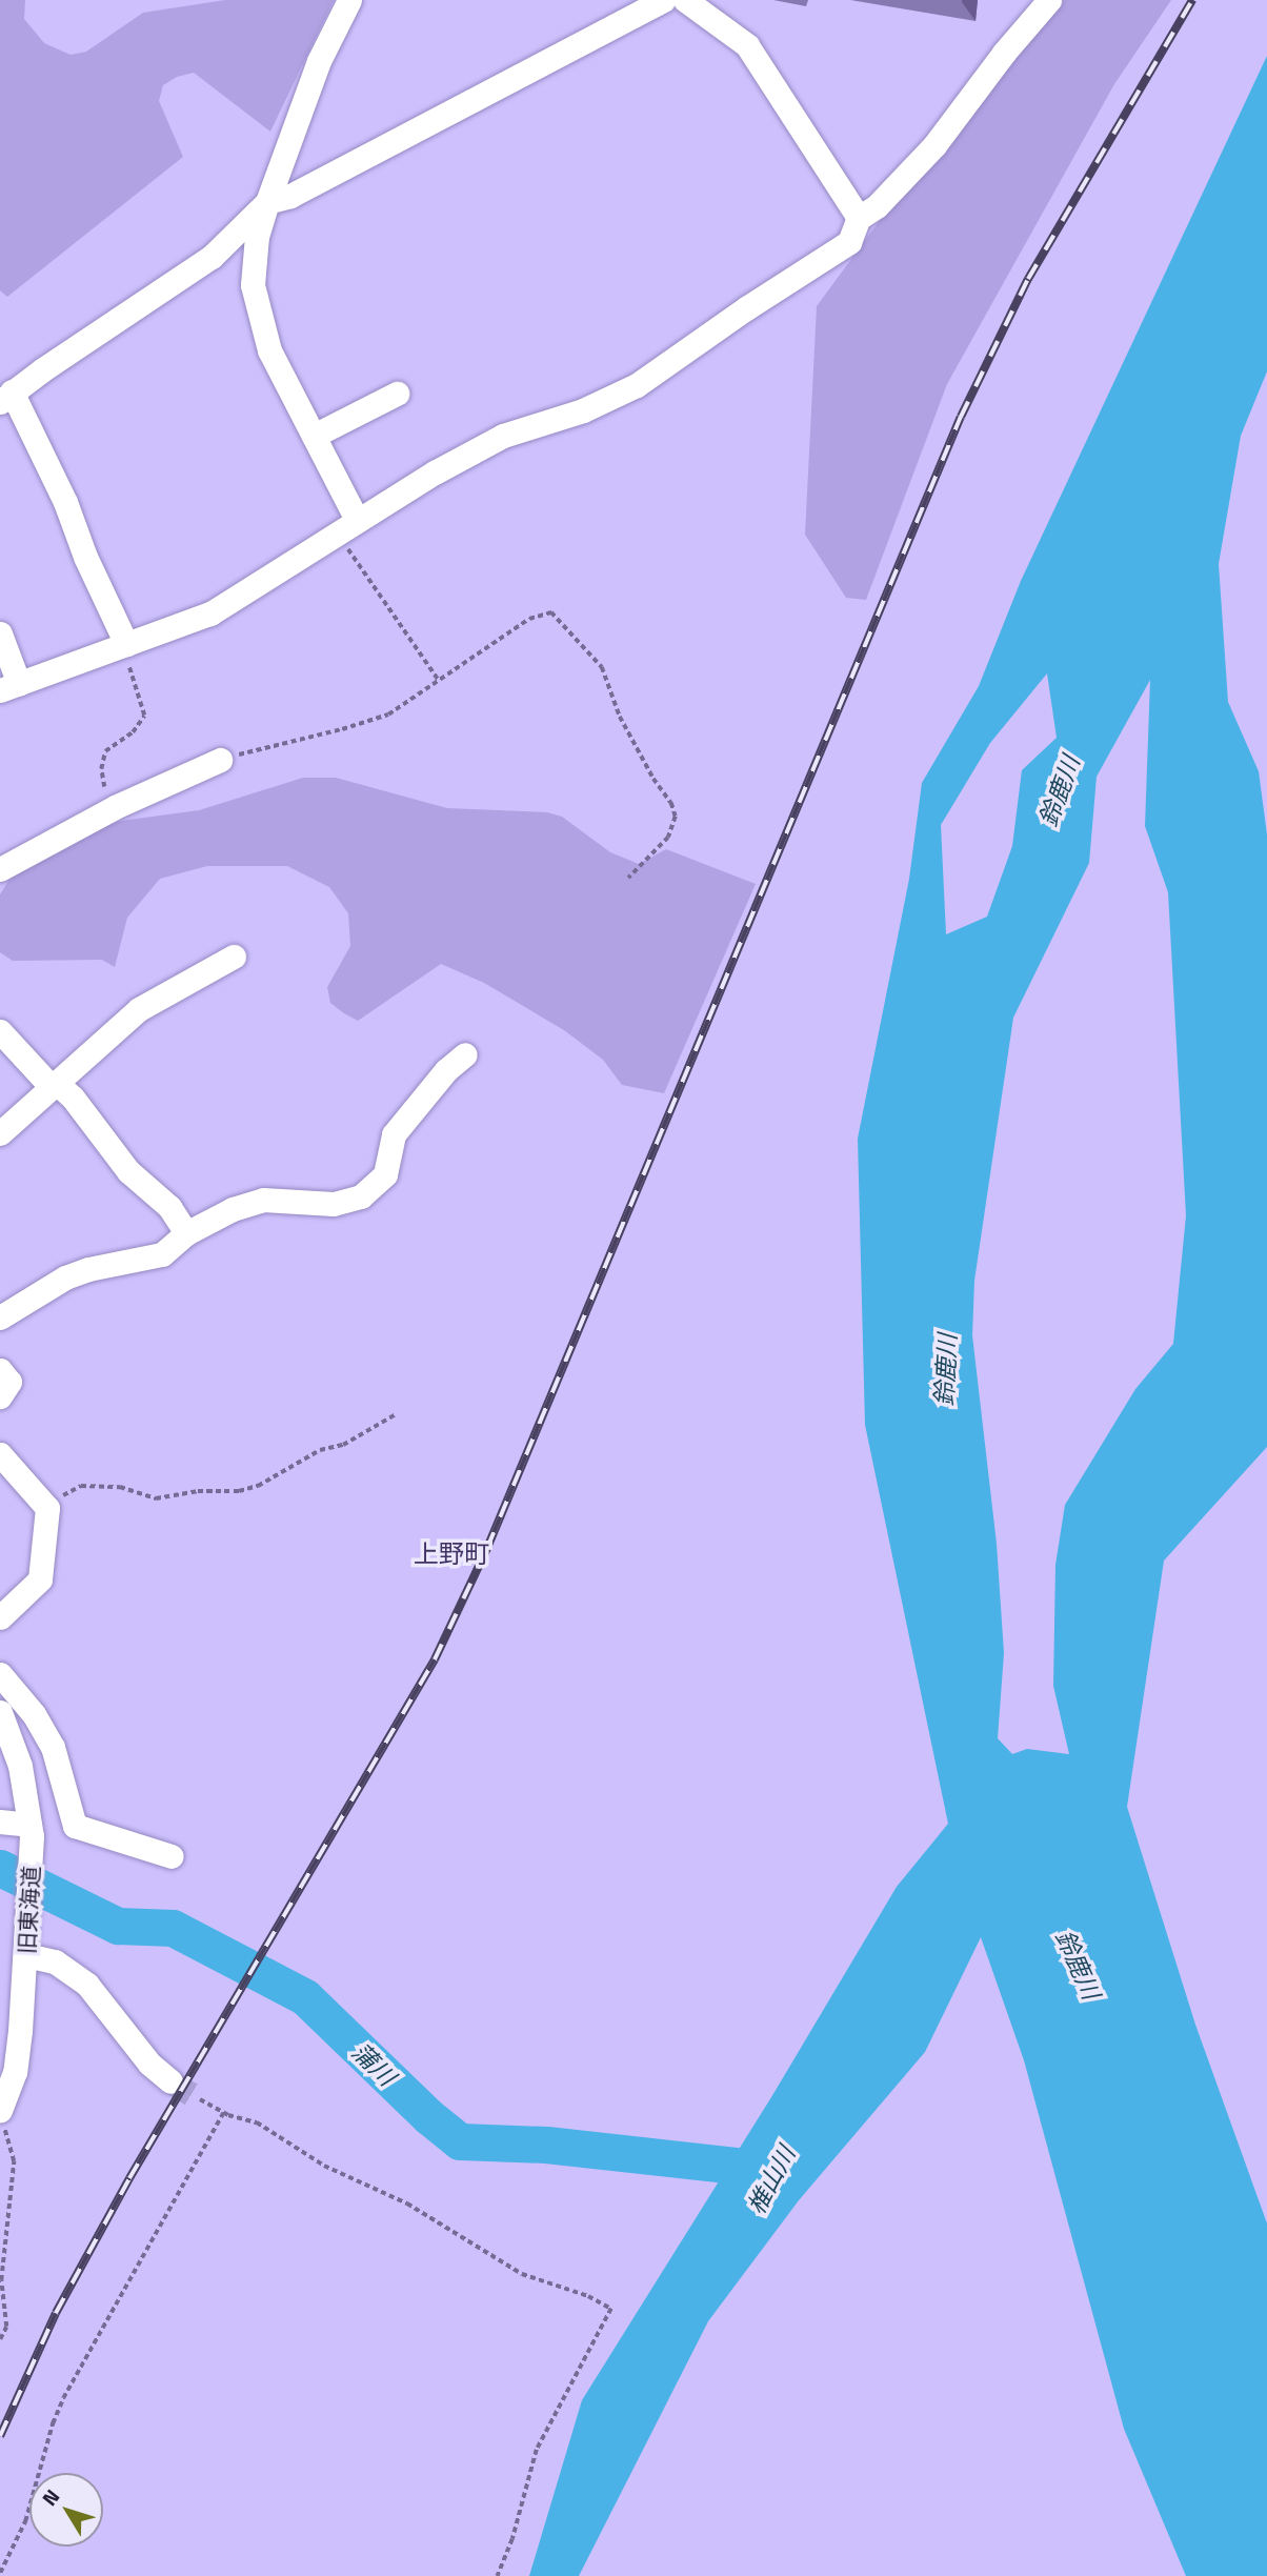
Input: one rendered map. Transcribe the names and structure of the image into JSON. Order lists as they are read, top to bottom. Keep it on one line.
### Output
{"streets":{"street":["旧東海道"]},"districts":["上野町"],"water":["鈴鹿川","蒲川","椎山川"],"north":"top left"}
